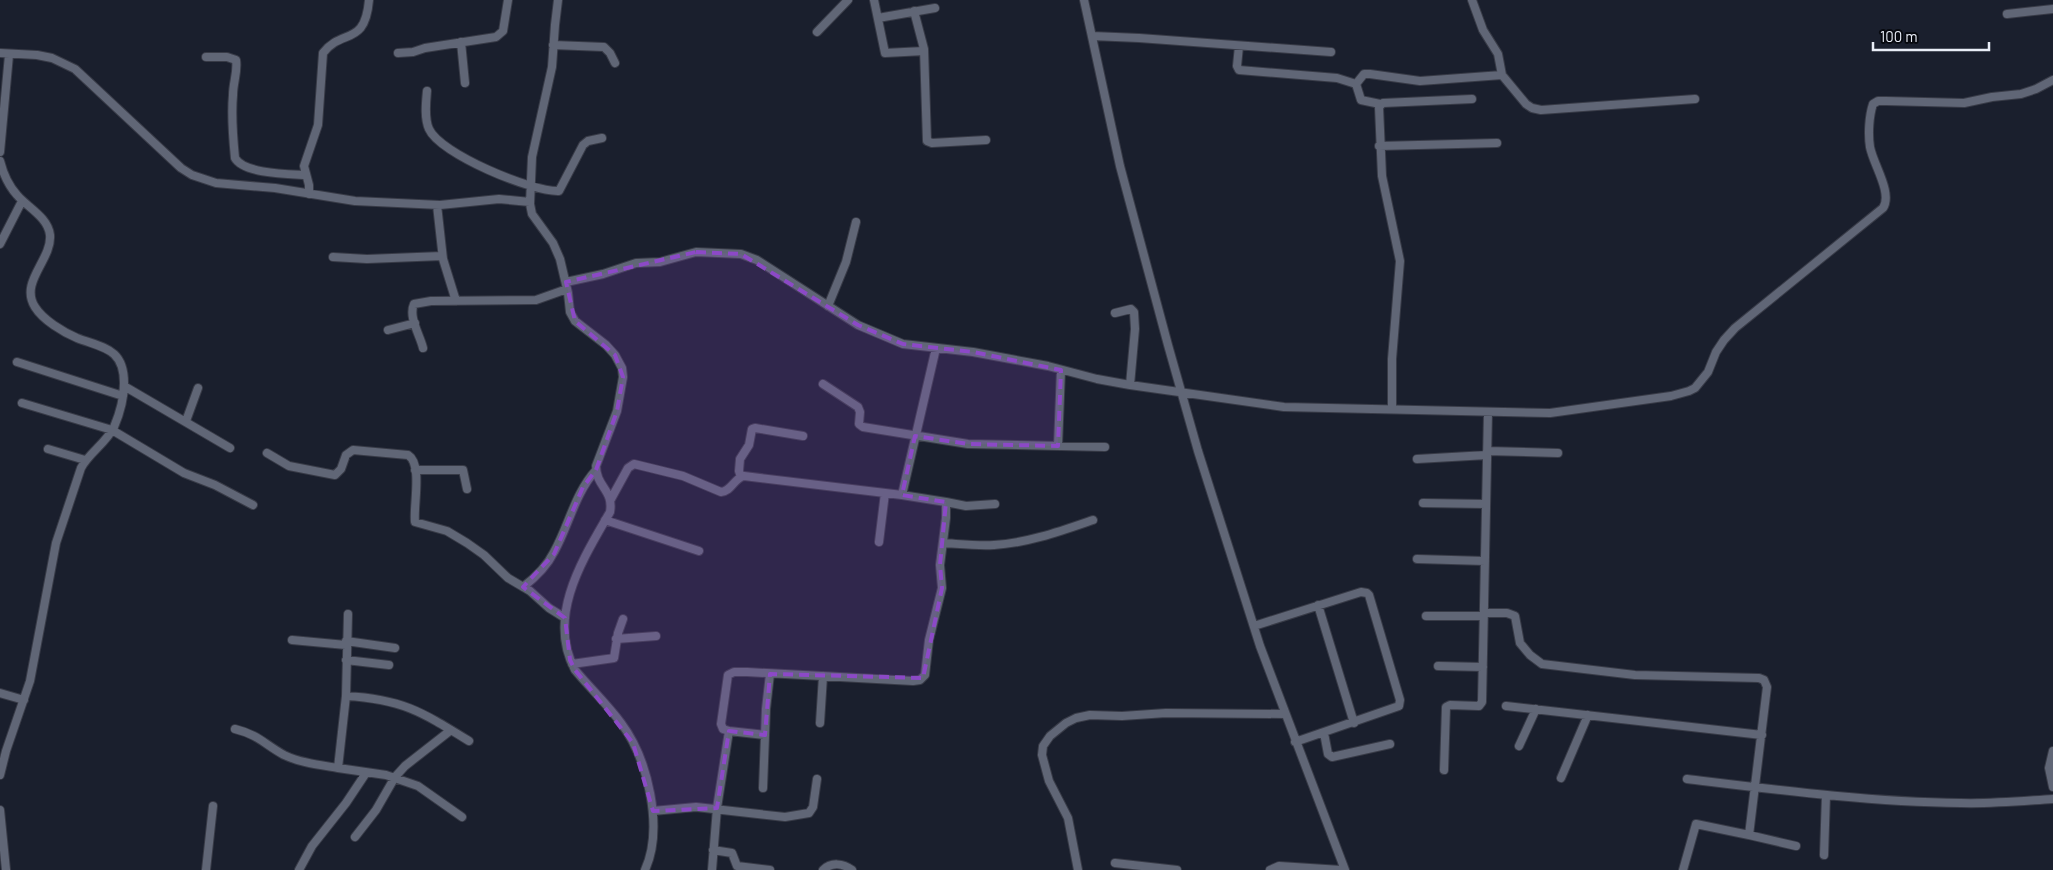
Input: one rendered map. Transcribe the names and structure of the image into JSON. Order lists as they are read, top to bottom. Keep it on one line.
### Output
{"scale_bar":"100 m"}
